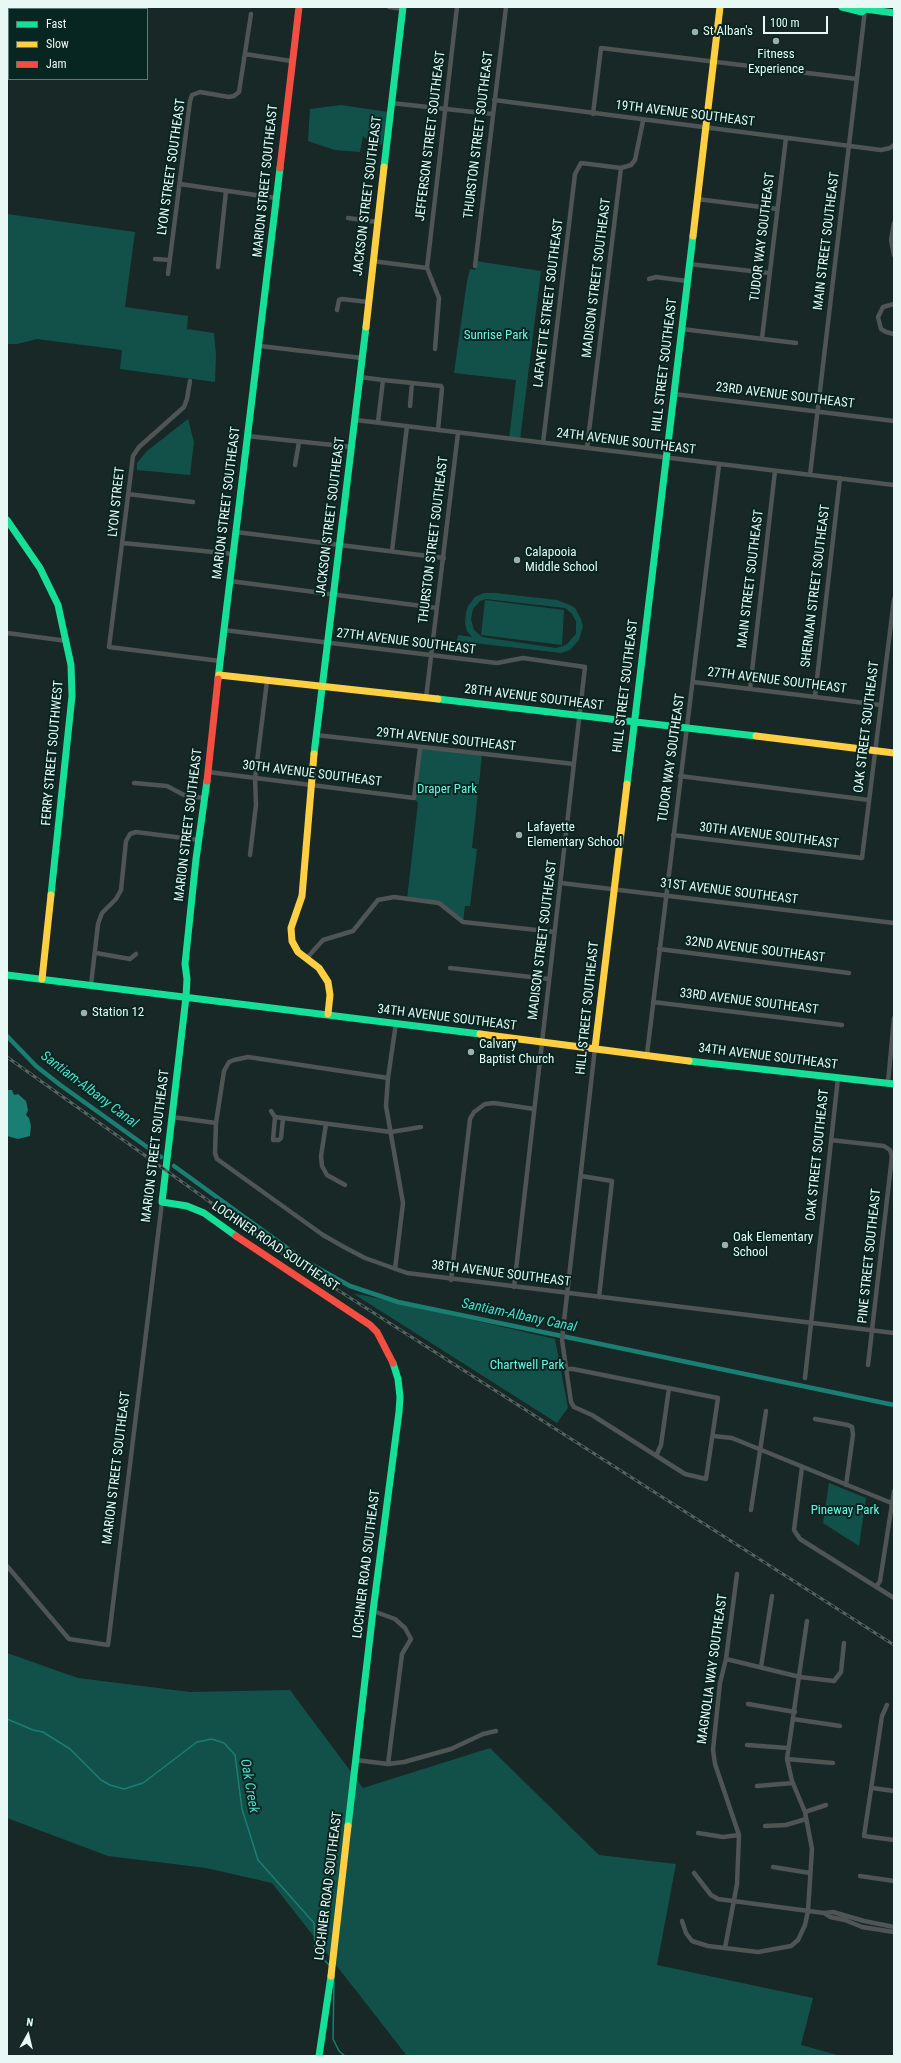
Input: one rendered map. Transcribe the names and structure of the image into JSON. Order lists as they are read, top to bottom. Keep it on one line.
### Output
{"streets":{"street":["19TH AVENUE SOUTHEAST","THURSTON STREET SOUTHEAST","JEFFERSON STREET SOUTHEAST","LYON STREET SOUTHEAST","MARION STREET SOUTHEAST","JACKSON STREET SOUTHEAST","TUDOR WAY SOUTHEAST","MAIN STREET SOUTHEAST","MADISON STREET SOUTHEAST","LAFAYETTE STREET SOUTHEAST","HILL STREET SOUTHEAST","23RD AVENUE SOUTHEAST","24TH AVENUE SOUTHEAST","LYON STREET","SHERMAN STREET SOUTHEAST","27TH AVENUE SOUTHEAST","28TH AVENUE SOUTHEAST","OAK STREET SOUTHEAST","29TH AVENUE SOUTHEAST","FERRY STREET SOUTHWEST","30TH AVENUE SOUTHEAST","31ST AVENUE SOUTHEAST","32ND AVENUE SOUTHEAST","33RD AVENUE SOUTHEAST","34TH AVENUE SOUTHEAST","LOCHNER ROAD SOUTHEAST","PINE STREET SOUTHEAST","38TH AVENUE SOUTHEAST","MAGNOLIA WAY SOUTHEAST"]},"crossings":[["19TH AVENUE SOUTHEAST","THURSTON STREET SOUTHEAST"],["19TH AVENUE SOUTHEAST","TUDOR WAY SOUTHEAST"],["19TH AVENUE SOUTHEAST","MAIN STREET SOUTHEAST"],["19TH AVENUE SOUTHEAST","HILL STREET SOUTHEAST"],["THURSTON STREET SOUTHEAST","24TH AVENUE SOUTHEAST"],["THURSTON STREET SOUTHEAST","27TH AVENUE SOUTHEAST"],["THURSTON STREET SOUTHEAST","28TH AVENUE SOUTHEAST"],["MARION STREET SOUTHEAST","LYON STREET"],["MARION STREET SOUTHEAST","27TH AVENUE SOUTHEAST"],["MARION STREET SOUTHEAST","28TH AVENUE SOUTHEAST"],["MARION STREET SOUTHEAST","30TH AVENUE SOUTHEAST"],["MARION STREET SOUTHEAST","34TH AVENUE SOUTHEAST"],["MARION STREET SOUTHEAST","LOCHNER ROAD SOUTHEAST"],["JACKSON STREET SOUTHEAST","24TH AVENUE SOUTHEAST"],["JACKSON STREET SOUTHEAST","27TH AVENUE SOUTHEAST"],["JACKSON STREET SOUTHEAST","28TH AVENUE SOUTHEAST"],["JACKSON STREET SOUTHEAST","29TH AVENUE SOUTHEAST"],["JACKSON STREET SOUTHEAST","30TH AVENUE SOUTHEAST"],["JACKSON STREET SOUTHEAST","34TH AVENUE SOUTHEAST"],["TUDOR WAY SOUTHEAST","24TH AVENUE SOUTHEAST"],["TUDOR WAY SOUTHEAST","27TH AVENUE SOUTHEAST"],["TUDOR WAY SOUTHEAST","28TH AVENUE SOUTHEAST"],["TUDOR WAY SOUTHEAST","30TH AVENUE SOUTHEAST"],["TUDOR WAY SOUTHEAST","31ST AVENUE SOUTHEAST"],["TUDOR WAY SOUTHEAST","32ND AVENUE SOUTHEAST"],["TUDOR WAY SOUTHEAST","33RD AVENUE SOUTHEAST"],["TUDOR WAY SOUTHEAST","34TH AVENUE SOUTHEAST"],["MAIN STREET SOUTHEAST","23RD AVENUE SOUTHEAST"],["MAIN STREET SOUTHEAST","24TH AVENUE SOUTHEAST"],["MAIN STREET SOUTHEAST","27TH AVENUE SOUTHEAST"],["MADISON STREET SOUTHEAST","LAFAYETTE STREET SOUTHEAST"],["MADISON STREET SOUTHEAST","24TH AVENUE SOUTHEAST"],["MADISON STREET SOUTHEAST","27TH AVENUE SOUTHEAST"],["MADISON STREET SOUTHEAST","28TH AVENUE SOUTHEAST"],["MADISON STREET SOUTHEAST","29TH AVENUE SOUTHEAST"],["MADISON STREET SOUTHEAST","31ST AVENUE SOUTHEAST"],["MADISON STREET SOUTHEAST","34TH AVENUE SOUTHEAST"],["MADISON STREET SOUTHEAST","38TH AVENUE SOUTHEAST"],["LAFAYETTE STREET SOUTHEAST","24TH AVENUE SOUTHEAST"],["HILL STREET SOUTHEAST","23RD AVENUE SOUTHEAST"],["HILL STREET SOUTHEAST","24TH AVENUE SOUTHEAST"],["HILL STREET SOUTHEAST","28TH AVENUE SOUTHEAST"],["HILL STREET SOUTHEAST","31ST AVENUE SOUTHEAST"],["HILL STREET SOUTHEAST","34TH AVENUE SOUTHEAST"],["HILL STREET SOUTHEAST","38TH AVENUE SOUTHEAST"],["24TH AVENUE SOUTHEAST","SHERMAN STREET SOUTHEAST"],["SHERMAN STREET SOUTHEAST","27TH AVENUE SOUTHEAST"],["27TH AVENUE SOUTHEAST","OAK STREET SOUTHEAST"],["28TH AVENUE SOUTHEAST","OAK STREET SOUTHEAST"],["OAK STREET SOUTHEAST","30TH AVENUE SOUTHEAST"],["OAK STREET SOUTHEAST","34TH AVENUE SOUTHEAST"],["OAK STREET SOUTHEAST","PINE STREET SOUTHEAST"],["OAK STREET SOUTHEAST","38TH AVENUE SOUTHEAST"],["29TH AVENUE SOUTHEAST","30TH AVENUE SOUTHEAST"],["FERRY STREET SOUTHWEST","34TH AVENUE SOUTHEAST"],["PINE STREET SOUTHEAST","38TH AVENUE SOUTHEAST"]],"water":["Santiam-Albany Canal","Oak Creek"],"parks":["Sunrise Park","Draper Park","Chartwell Park","Pineway Park"],"places":["St Alban's","Fitness Experience","Calapooia Middle School","Lafayette Elementary School","Station 12","Calvary Baptist Church","Oak Elementary School"],"legend":["Fast","Slow","Jam"],"scale_bar":"100 m","north":"top"}
